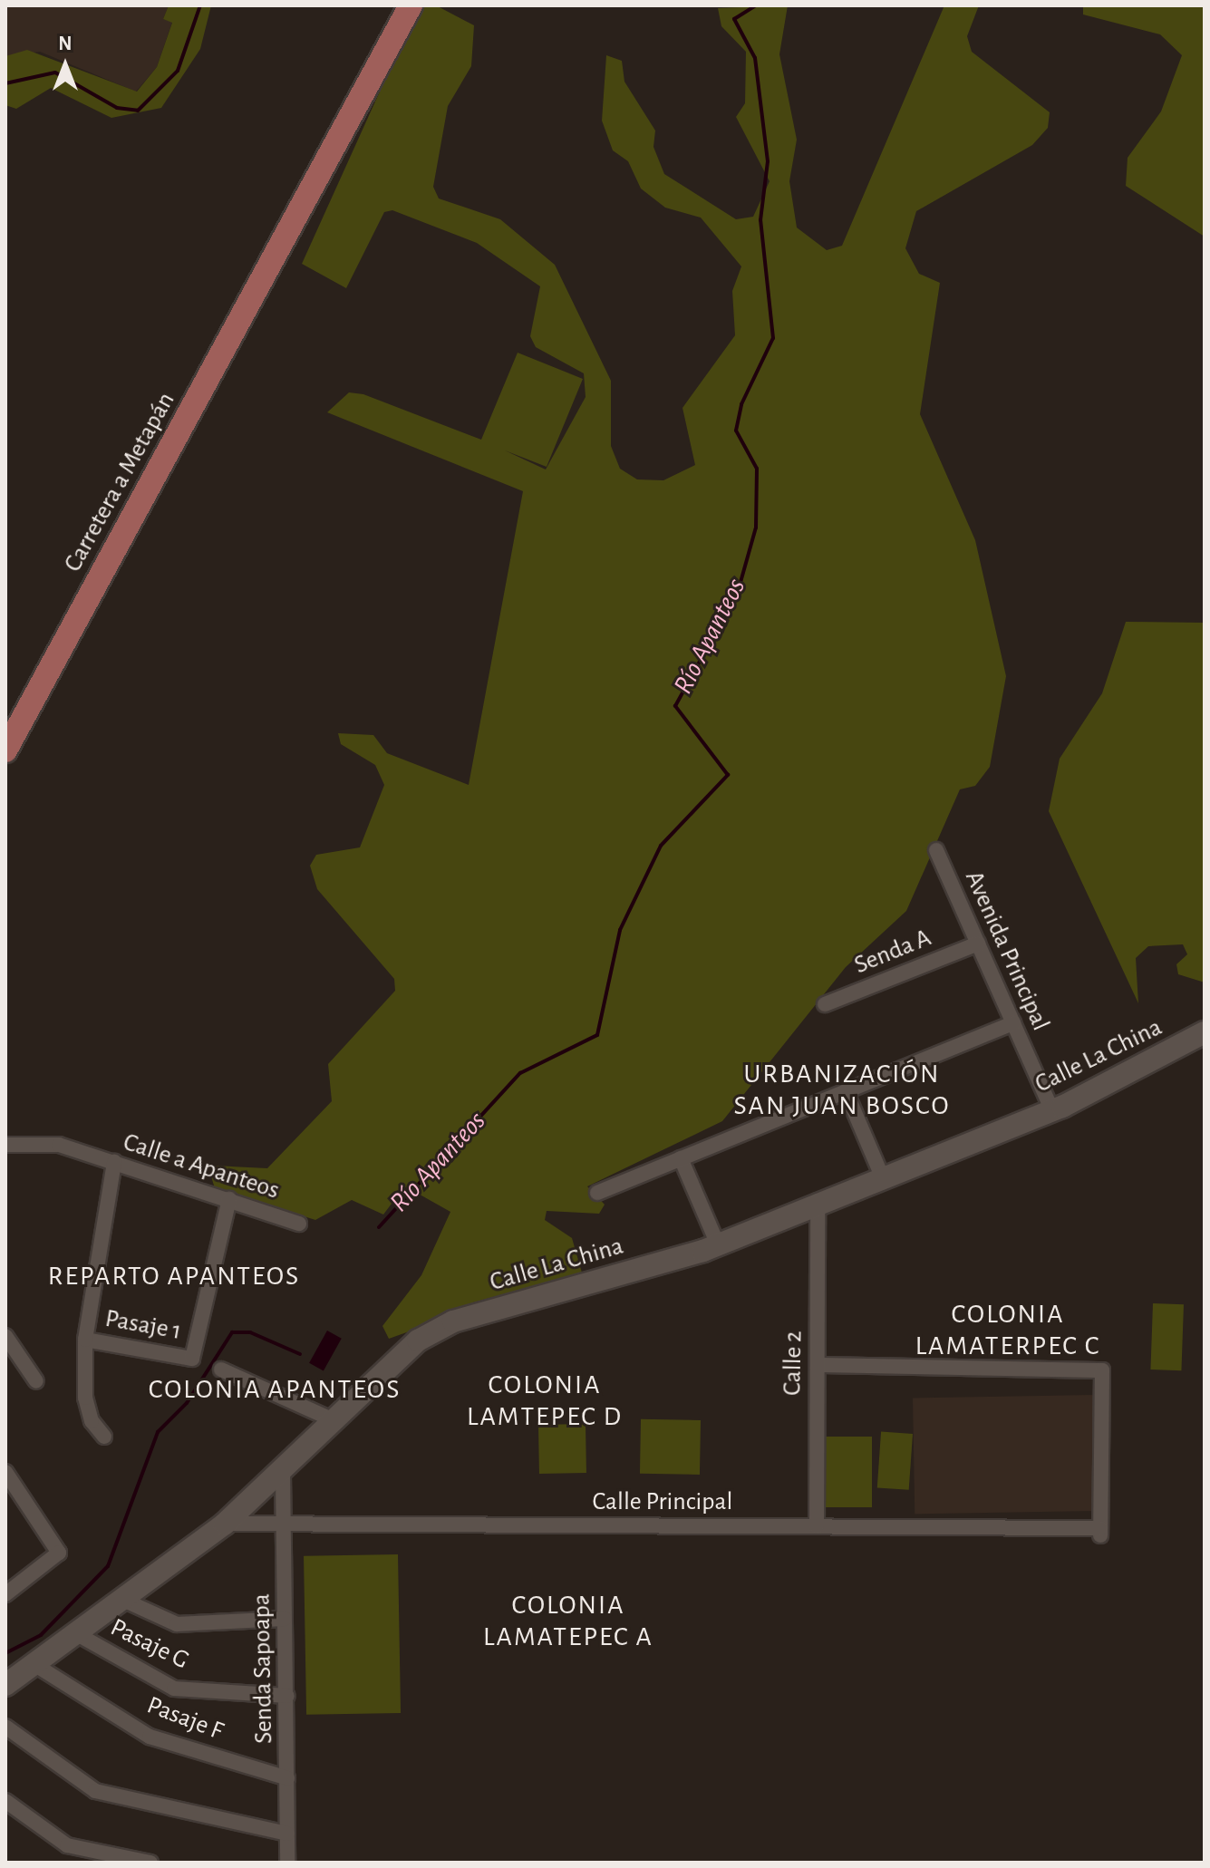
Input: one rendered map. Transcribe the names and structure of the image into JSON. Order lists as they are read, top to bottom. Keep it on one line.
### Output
{"streets":{"main road":["Carretera a Metapán","Calle La China"],"street":["Avenida Principal","Senda A","Calle a Apanteos","Pasaje 1","Calle 2","Calle Principal","Pasaje G","Senda Sapoapa","Pasaje F"]},"crossings":[["Avenida Principal","Senda A"],["Avenida Principal","Calle La China"],["Calle La China","Calle 2"],["Calle La China","Calle Principal"],["Calle La China","Pasaje G"],["Calle La China","Senda Sapoapa"],["Calle La China","Pasaje F"],["Calle a Apanteos","Pasaje 1"],["Calle 2","Calle Principal"],["Calle Principal","Senda Sapoapa"],["Pasaje G","Senda Sapoapa"],["Senda Sapoapa","Pasaje F"]],"districts":["URBANIZACIÓN SAN JUAN BOSCO","REPARTO APANTEOS","COLONIA LAMATERPEC C","COLONIA LAMTEPEC D","COLONIA APANTEOS","COLONIA LAMATEPEC A"],"water":["Río Apanteos"],"north":"top"}
